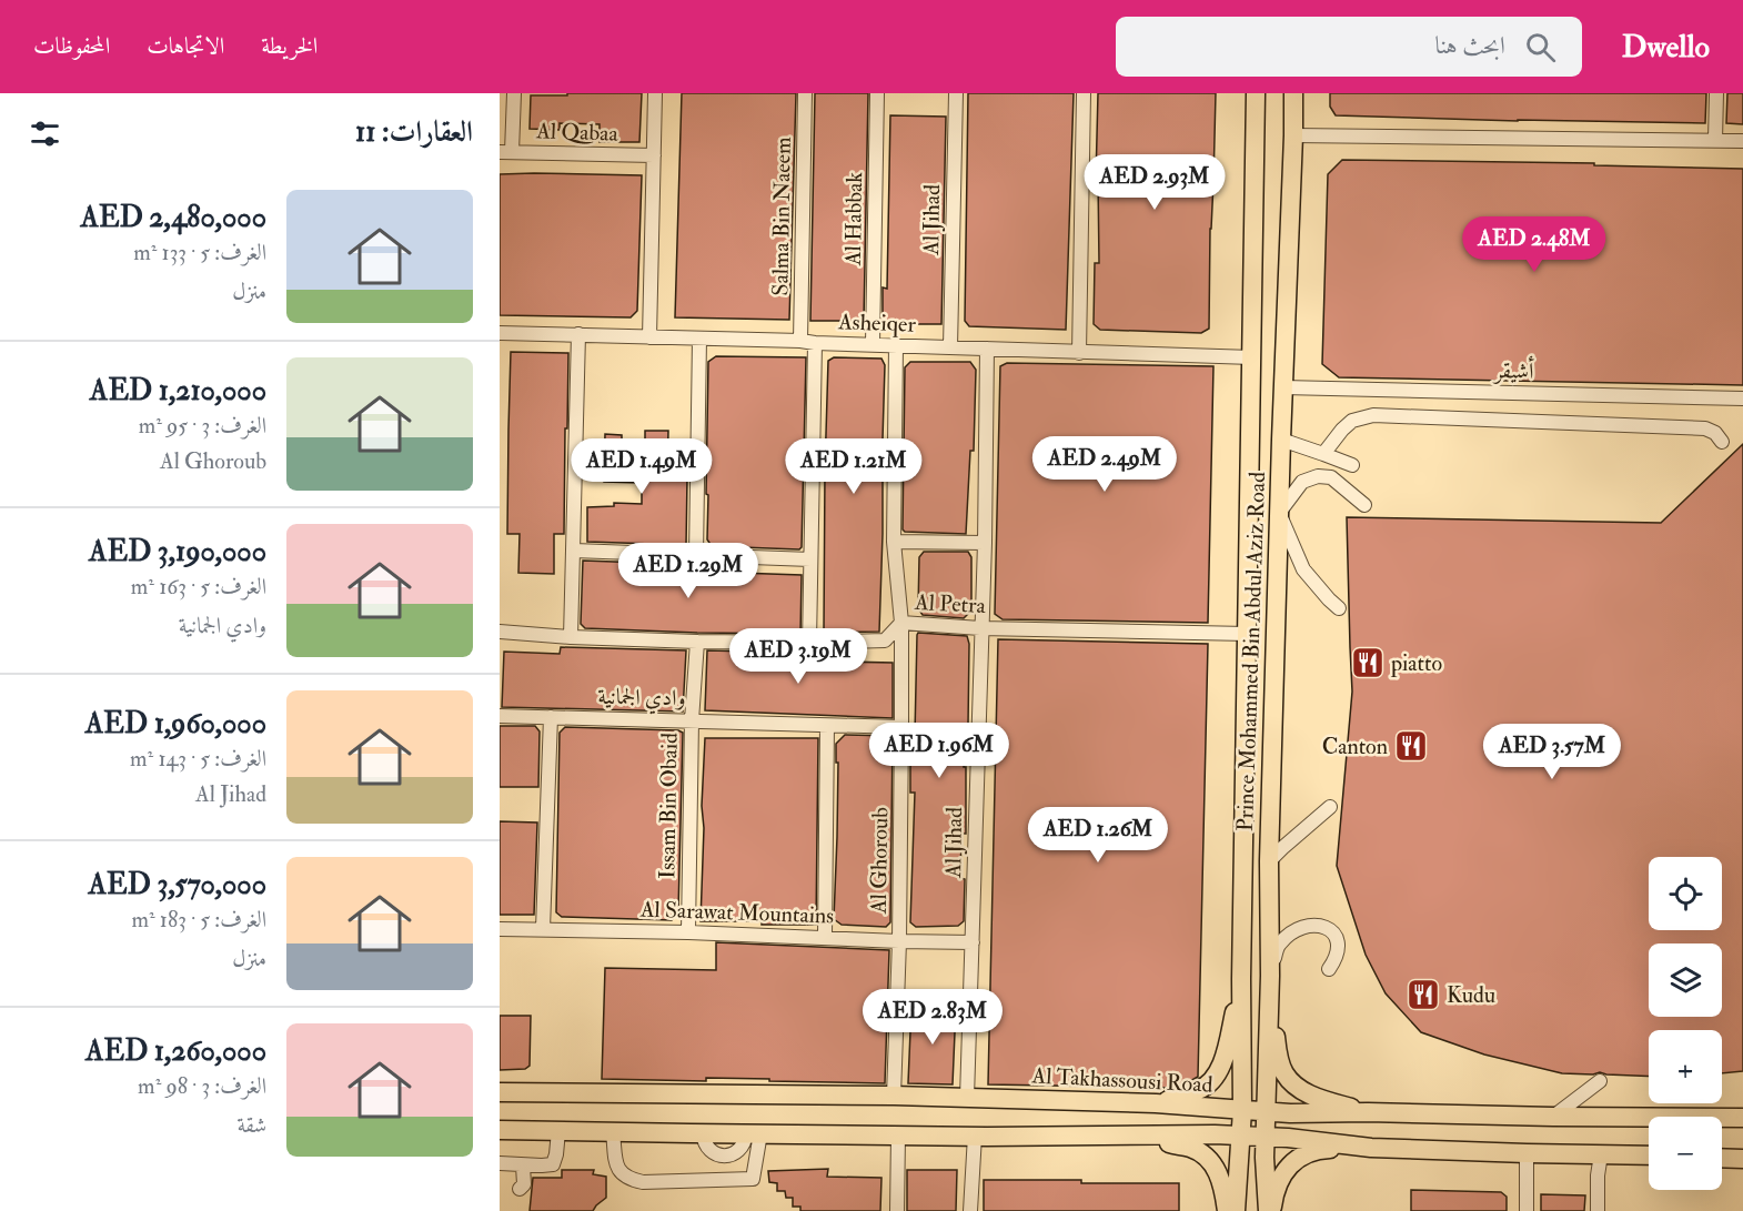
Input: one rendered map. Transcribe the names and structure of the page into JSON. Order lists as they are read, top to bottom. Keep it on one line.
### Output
{"streets":{"main road":["Prince Mohammed Bin Abdul Aziz Road","Al Takhassousi Road"],"street":["Al Qabaa","Salma Bin Naeem","Al Habbak","Al Jihad","Asheiqer","أشيقر","Al Petra","وادي الجمانية","Issam Bin Obaid","Al Ghoroub","Al Sarawat Mountains"]},"crossings":[["Salma Bin Naeem","Asheiqer"],["Al Habbak","Asheiqer"],["Al Jihad","Asheiqer"],["Al Jihad","Al Petra"],["Al Jihad","Al Sarawat Mountains"],["Al Jihad","Al Takhassousi Road"],["Asheiqer","Prince Mohammed Bin Abdul Aziz Road"],["Asheiqer","Al Ghoroub"],["أشيقر","Prince Mohammed Bin Abdul Aziz Road"],["Al Petra","Prince Mohammed Bin Abdul Aziz Road"],["Al Petra","Issam Bin Obaid"],["Al Petra","Al Ghoroub"],["Prince Mohammed Bin Abdul Aziz Road","Al Takhassousi Road"],["وادي الجمانية","Issam Bin Obaid"],["وادي الجمانية","Al Ghoroub"],["Issam Bin Obaid","Al Sarawat Mountains"],["Al Ghoroub","Al Sarawat Mountains"],["Al Ghoroub","Al Takhassousi Road"]],"places":{"restaurant":["piatto","Canton","Kudu"]},"page":{"header":"Dwello","search":"ابحث هنا","nav":["الخريطة","الاتجاهات","المحفوظات"],"heading":"العقارات: 11","price":["AED 2.93M","AED 2.48M","AED 2.49M","AED 1.49M","AED 1.21M","AED 1.29M","AED 3.19M","AED 1.96M","AED 3.57M","AED 1.26M","AED 2.83M"],"list":[{"name":"AED 2,480,000","note":"الغرف: 5 · 133 m² · منزل"},{"name":"AED 1,210,000","note":"الغرف: 3 · 95 m² · Al Ghoroub"},{"name":"AED 3,190,000","note":"الغرف: 5 · 163 m² · وادي الجمانية"},{"name":"AED 1,960,000","note":"الغرف: 5 · 143 m² · Al Jihad"},{"name":"AED 3,570,000","note":"الغرف: 5 · 183 m² · منزل"},{"name":"AED 1,260,000","note":"الغرف: 3 · 98 m² · شقة"}],"map_buttons":["+","−"]}}
